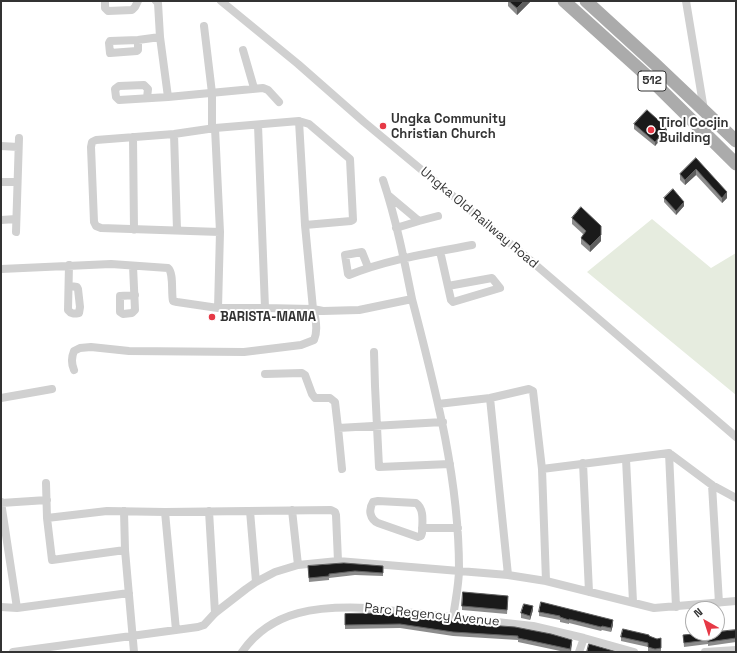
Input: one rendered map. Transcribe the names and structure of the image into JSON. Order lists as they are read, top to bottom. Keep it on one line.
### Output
{"streets":{"main road":["512"],"street":["Ungka Old Railway Road","Parc Regency Avenue"]},"places":["Ungka Community Christian Church","Tirol Cocjin Building","BARISTA-MAMA"],"north":"top left"}
